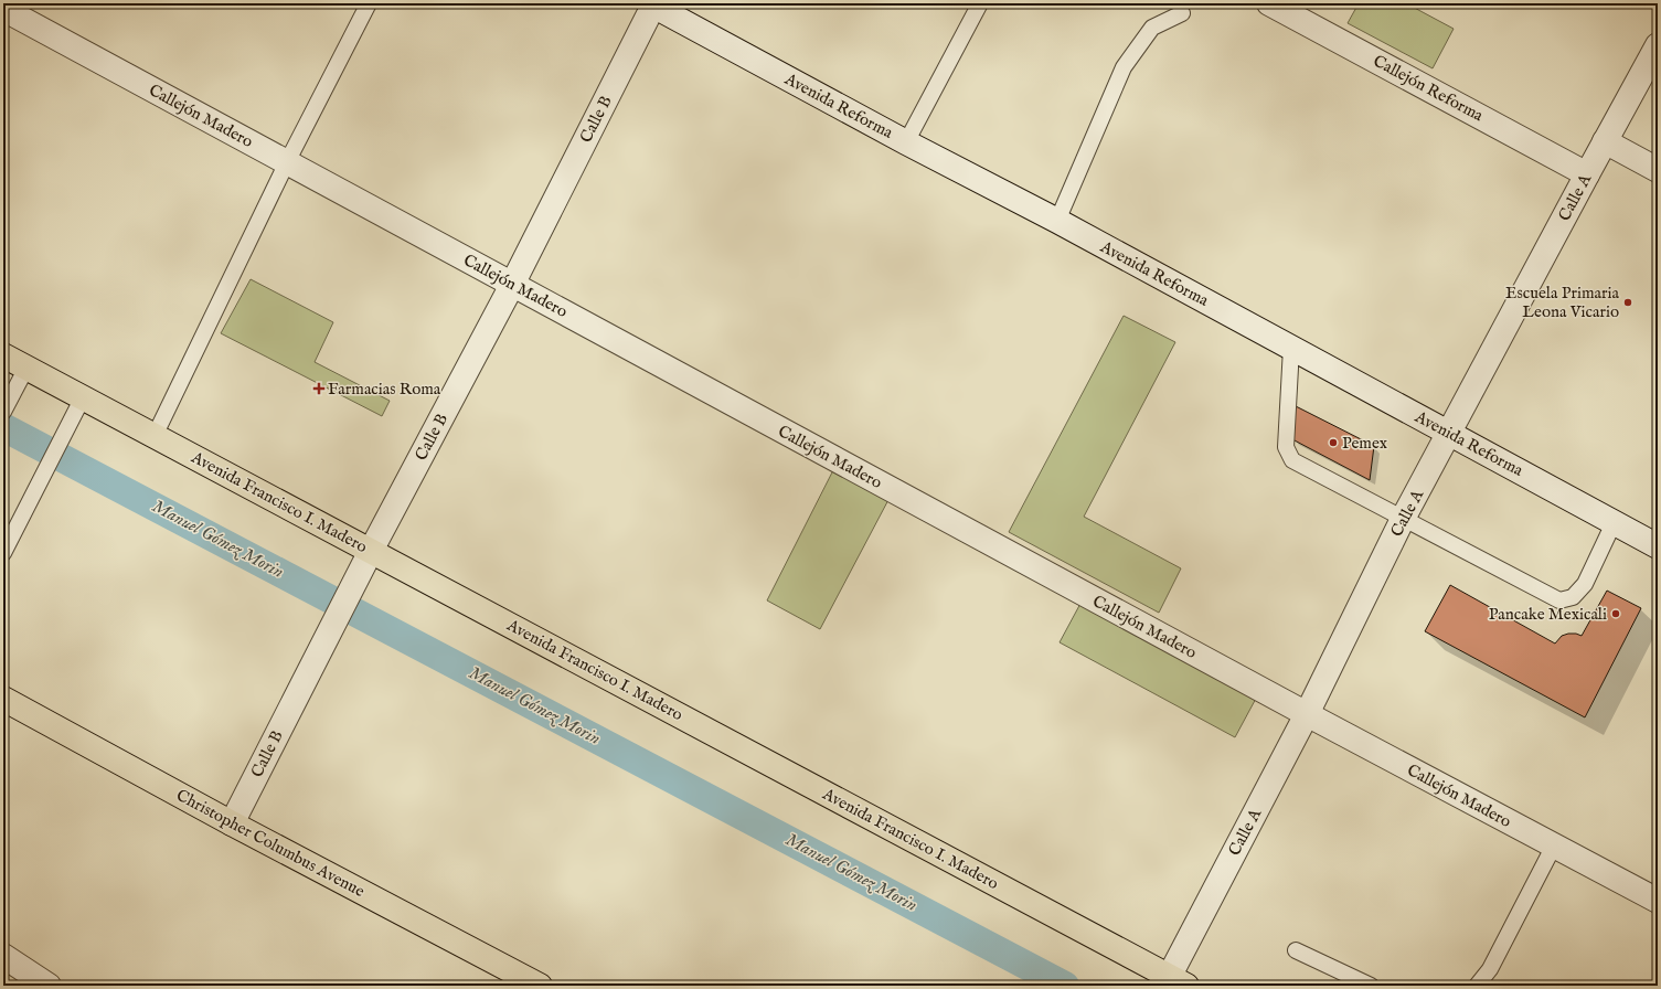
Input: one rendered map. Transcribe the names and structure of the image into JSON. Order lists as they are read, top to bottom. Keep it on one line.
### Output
{"streets":{"main road":["Avenida Francisco I. Madero","Christopher Columbus Avenue"],"street":["Callejón Reforma","Avenida Reforma","Callejón Madero","Calle B","Calle A"]},"crossings":[["Callejón Reforma","Calle A"],["Avenida Reforma","Calle B"],["Avenida Reforma","Calle A"],["Callejón Madero","Calle B"],["Callejón Madero","Calle A"],["Calle B","Avenida Francisco I. Madero"],["Calle B","Christopher Columbus Avenue"],["Calle A","Avenida Francisco I. Madero"]],"water":["Manuel Gómez Morin"],"places":{"other":["Escuela Primaria Leona Vicario","Pemex","Pancake Mexicali"],"health":["Farmacias Roma"]}}
